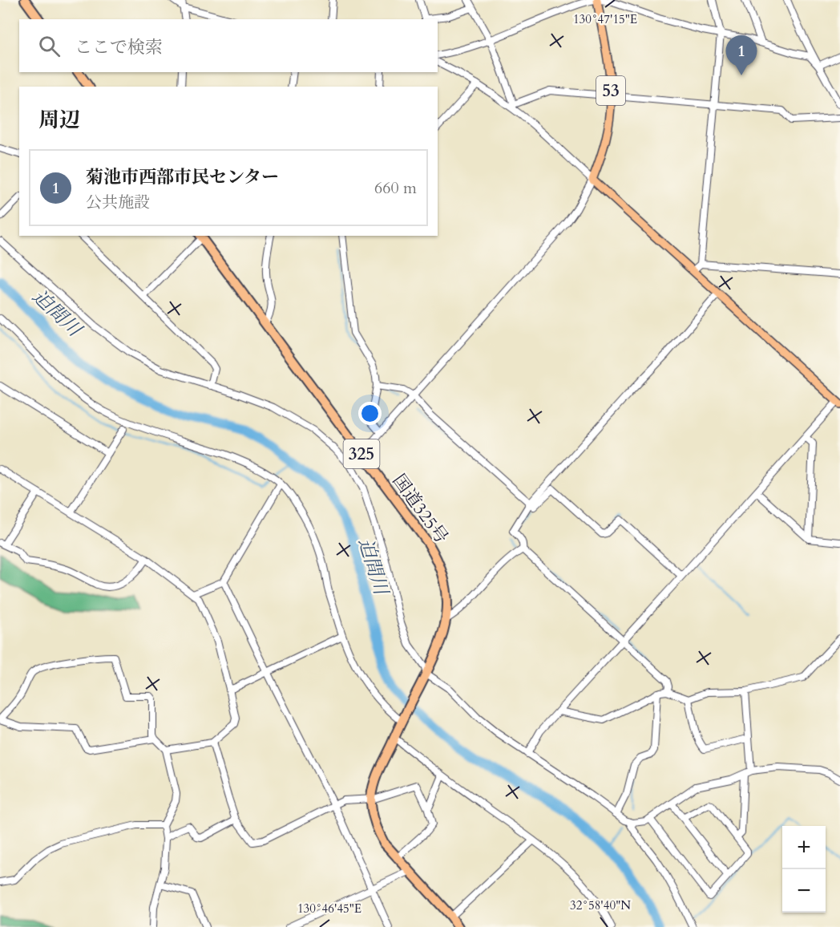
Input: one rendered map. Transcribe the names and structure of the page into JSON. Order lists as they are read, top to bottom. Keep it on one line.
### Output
{"streets":{"highway":["325","国道325号"],"main road":["53"]},"water":["迫間川"],"page":{"search":"ここで検索","pins":"1","heading":"周辺","list":[{"mark":"1","name":"菊池市西部市民センター","note":"公共施設","value":"660 m"}],"map_buttons":["+","−"]},"coordinates":["130°47'15\"E","32°58'40\"N","130°46'45\"E"]}
